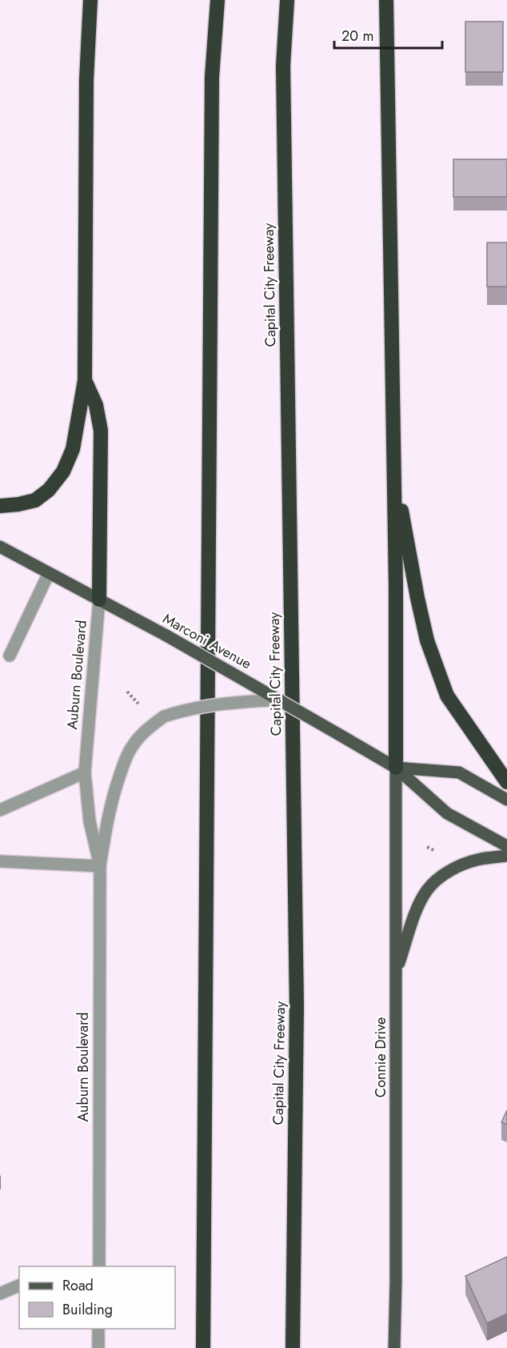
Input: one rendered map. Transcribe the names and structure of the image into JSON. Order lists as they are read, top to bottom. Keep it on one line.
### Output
{"streets":{"highway":["Capital City Freeway"],"main road":["Marconi Avenue","Connie Drive"],"street":["Auburn Boulevard"]},"crossings":[["Marconi Avenue","Auburn Boulevard"],["Marconi Avenue","Connie Drive"]],"legend":["Road","Building"],"scale_bar":"20 m"}
